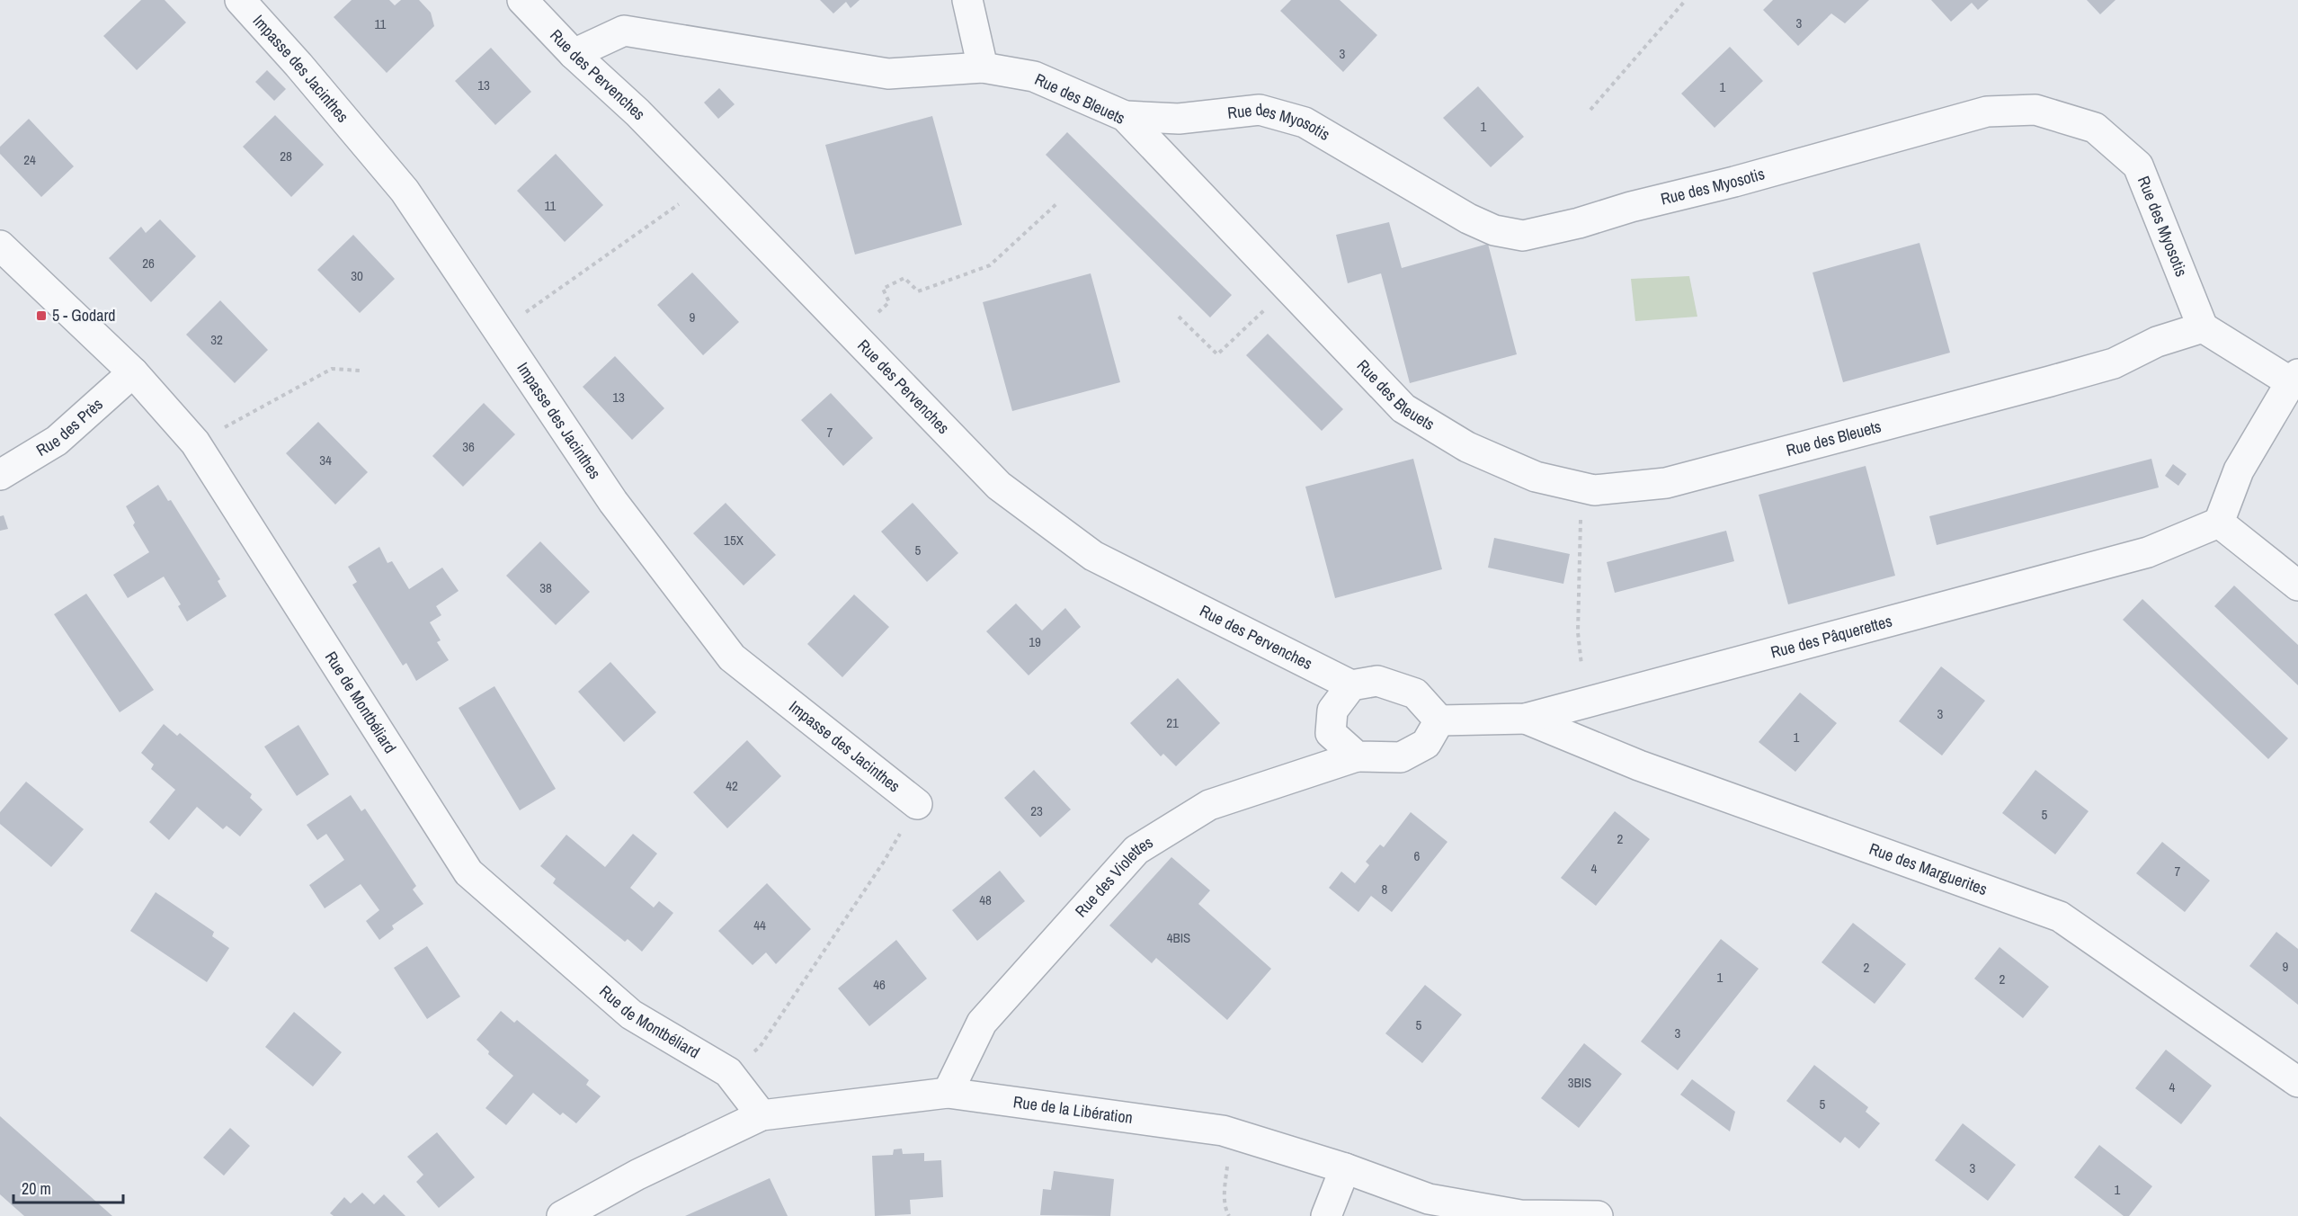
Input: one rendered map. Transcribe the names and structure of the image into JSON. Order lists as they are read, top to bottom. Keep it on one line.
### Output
{"streets":{"street":["Impasse des Jacinthes","Rue des Pervenches","Rue des Bleuets","Rue des Myosotis","Rue des Près","Rue des Pâquerettes","Rue de Montbéliard","Rue des Marguerites","Rue des Violettes","Rue de la Libération"]},"crossings":[["Rue des Pervenches","Rue des Bleuets"],["Rue des Pervenches","Rue des Pâquerettes"],["Rue des Pervenches","Rue des Violettes"],["Rue des Bleuets","Rue des Myosotis"],["Rue des Près","Rue de Montbéliard"],["Rue des Pâquerettes","Rue des Marguerites"],["Rue des Pâquerettes","Rue des Violettes"],["Rue de Montbéliard","Rue de la Libération"],["Rue des Violettes","Rue de la Libération"]],"places":{"transit":["5 - Godard"]},"house_numbers":["3","11","3","13","1","1","28","24","11","26","30","9","32","13","7","36","34","15X","5","38","19","3","21","1","42","23","5","2","6","4","7","8","48","44","4BIS","9","2","1","2","46","5","3","3BIS","4","5","3","1"],"scale_bar":"20 m"}
